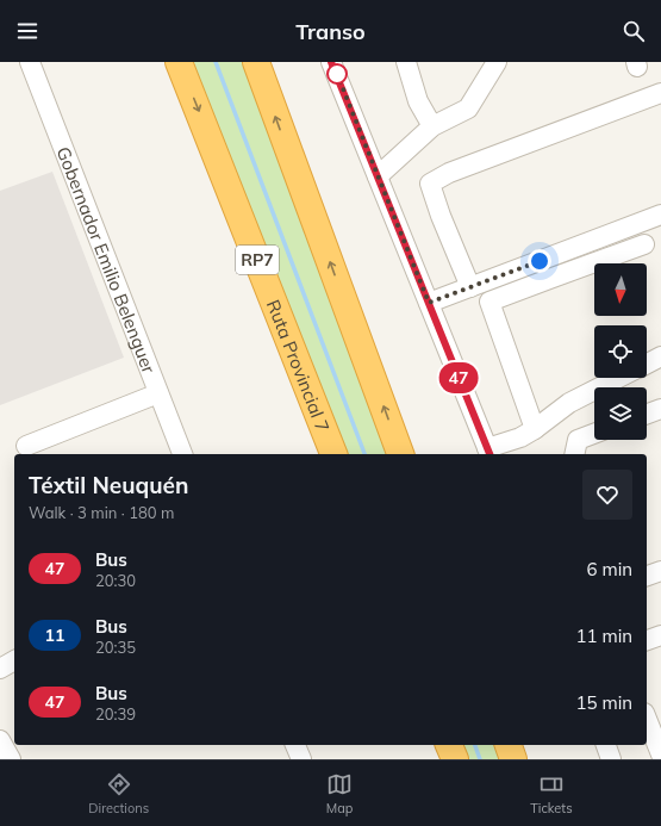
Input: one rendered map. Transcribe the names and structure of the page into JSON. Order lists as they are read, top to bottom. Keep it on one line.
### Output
{"streets":{"highway":["RP7","Ruta Provincial 7"],"street":["Gobernador Emilio Belenguer"]},"lines":["bus line 47"],"north":"bottom","page":{"header":"Transo","on_map":"47","heading":["Téxtil Neuquén","Walk · 3 min · 180 m"],"list":[{"mark":"47","name":"Bus","note":"20:30","value":"6 min"},{"mark":"11","name":"Bus","note":"20:35","value":"11 min"},{"mark":"47","name":"Bus","note":"20:39","value":"15 min"}],"tabs":["Directions","Map","Tickets"]}}
